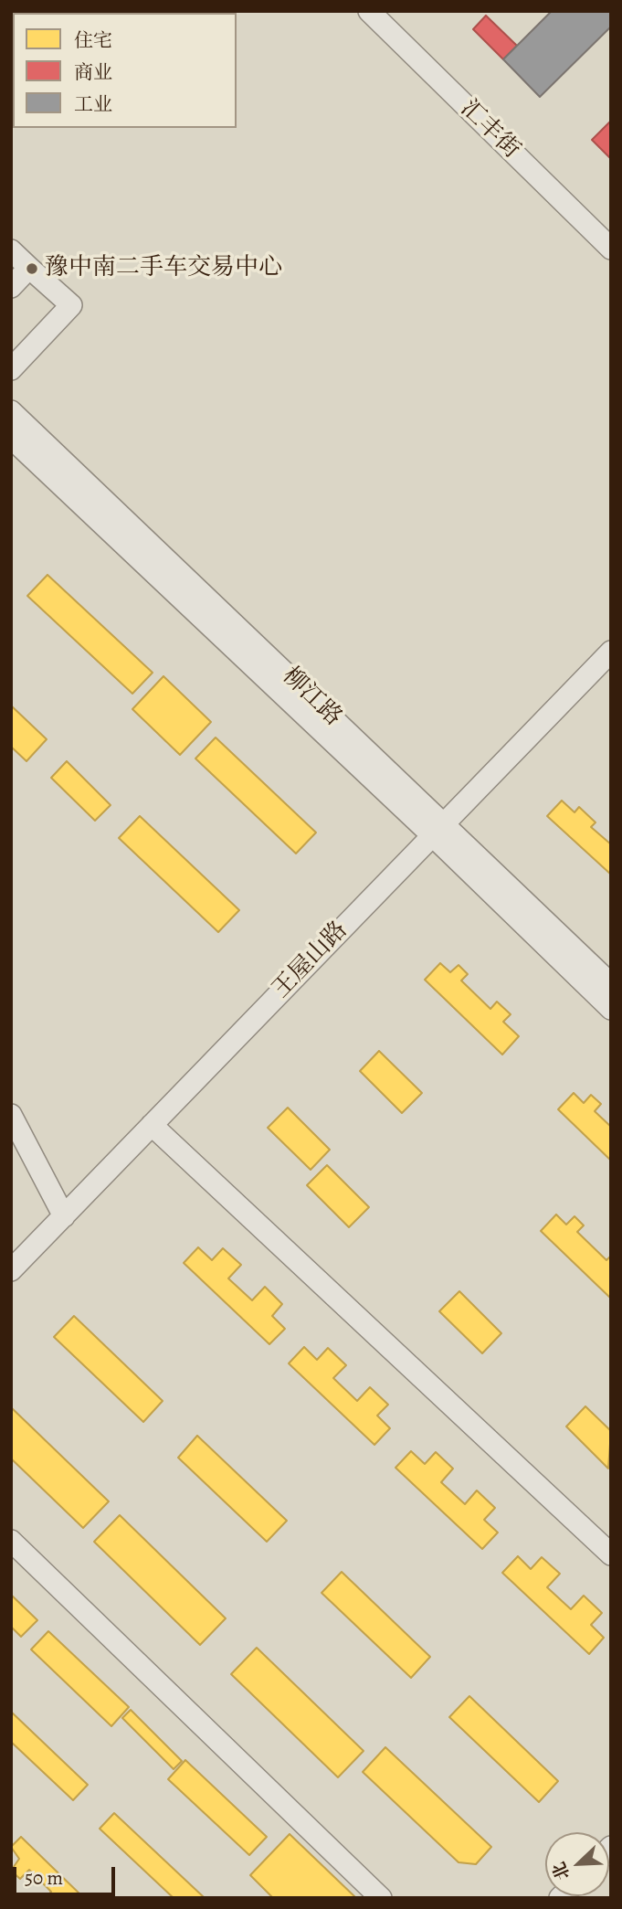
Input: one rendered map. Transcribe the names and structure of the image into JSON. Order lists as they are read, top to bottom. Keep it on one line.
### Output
{"streets":{"street":["汇丰街","柳江路","王屋山路"]},"crossings":[["柳江路","王屋山路"]],"places":["豫中南二手车交易中心"],"legend":["住宅","商业","工业"],"scale_bar":"50 m","north":"bottom left"}
